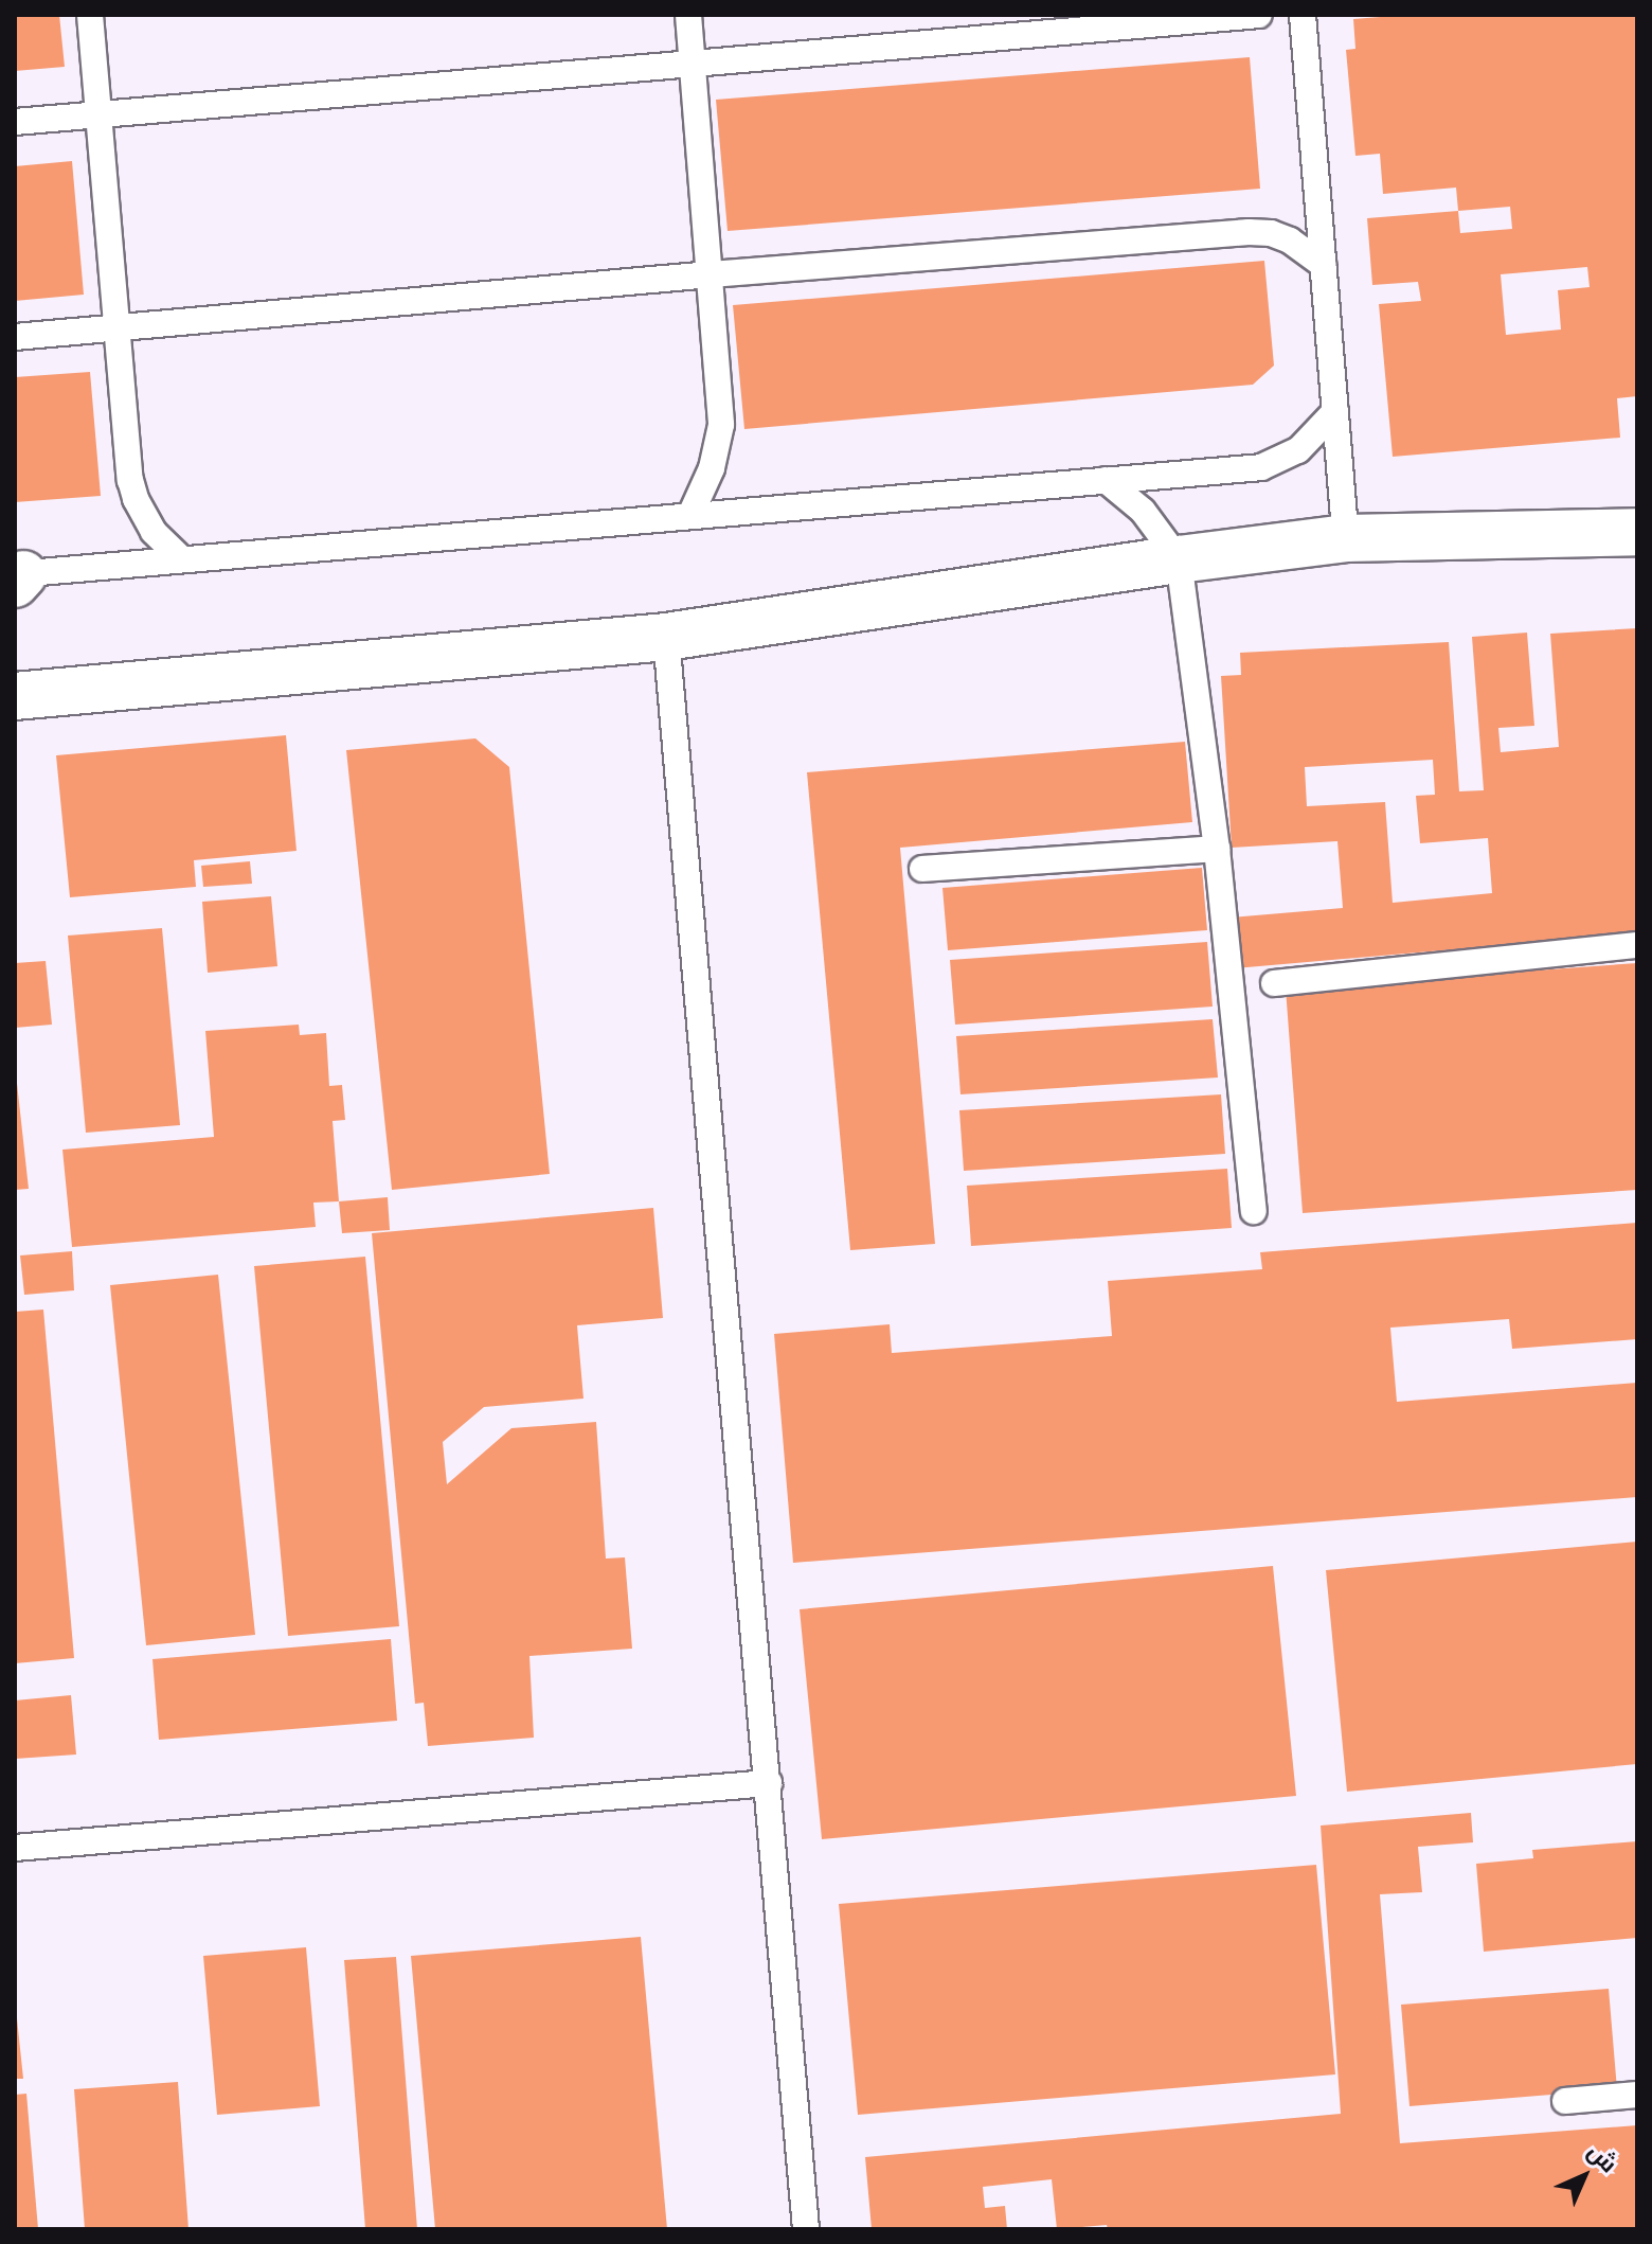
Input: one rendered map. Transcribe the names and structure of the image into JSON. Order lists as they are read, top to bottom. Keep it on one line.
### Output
{"north":"top right"}
